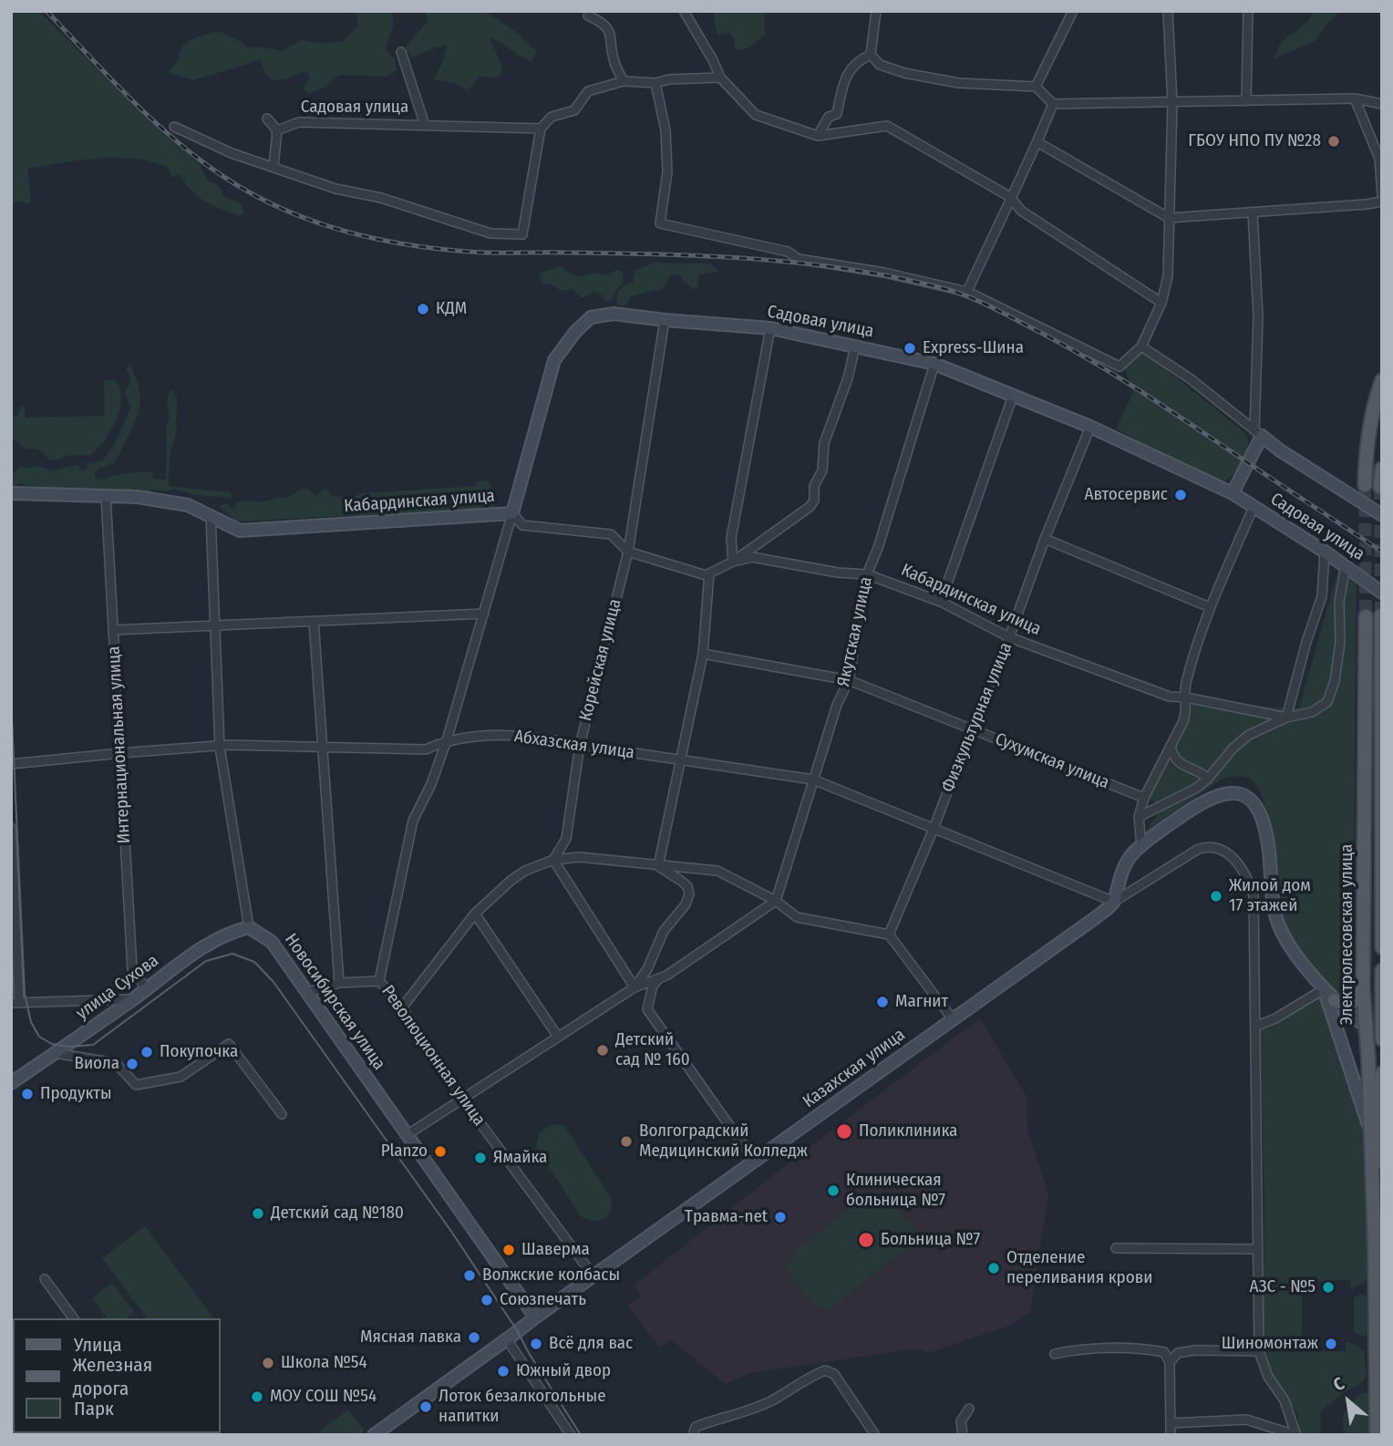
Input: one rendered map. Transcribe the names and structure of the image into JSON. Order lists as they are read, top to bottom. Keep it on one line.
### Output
{"streets":{"main road":["Электролесовская улица"],"street":["Садовая улица","Кабардинская улица","Якутская улица","Корейская улица","Физкультурная улица","Интернациональная улица","Абхазская улица","Сухумская улица","улица Сухова","Новосибирская улица","Революционная улица","Казахская улица"]},"crossings":[["Садовая улица","Кабардинская улица"],["Садовая улица","Якутская улица"],["Садовая улица","Корейская улица"],["Садовая улица","Физкультурная улица"],["Садовая улица","Революционная улица"],["Кабардинская улица","Якутская улица"],["Кабардинская улица","Корейская улица"],["Кабардинская улица","Физкультурная улица"],["Кабардинская улица","Интернациональная улица"],["Кабардинская улица","Революционная улица"],["Якутская улица","Абхазская улица"],["Якутская улица","Сухумская улица"],["Корейская улица","Абхазская улица"],["Физкультурная улица","Абхазская улица"],["Физкультурная улица","Сухумская улица"],["Интернациональная улица","Абхазская улица"],["Интернациональная улица","улица Сухова"],["Абхазская улица","Революционная улица"],["Абхазская улица","Казахская улица"],["улица Сухова","Новосибирская улица"],["Новосибирская улица","Казахская улица"],["Революционная улица","Казахская улица"]],"places":["ГБОУ НПО ПУ №28","КДМ","Express-Шина","Автосервис","Жилой дом 17 этажей","Магнит","Детский сад № 160","Покупочка","Виола","Продукты","Поликлиника","Волгоградский Медицинский Колледж","Planzo","Ямайка","Клиническая больница №7","Детский сад №180","Травма-net","Больница №7","Шаверма","Отделение переливания крови","Волжские колбасы","АЗС - №5","Союзпечать","Мясная лавка","Всё для вас","Шиномонтаж","Школа №54","Южный двор","МОУ СОШ №54","Лоток безалкогольные напитки"],"legend":["Улица","Железная дорога","Парк"],"north":"top left"}
